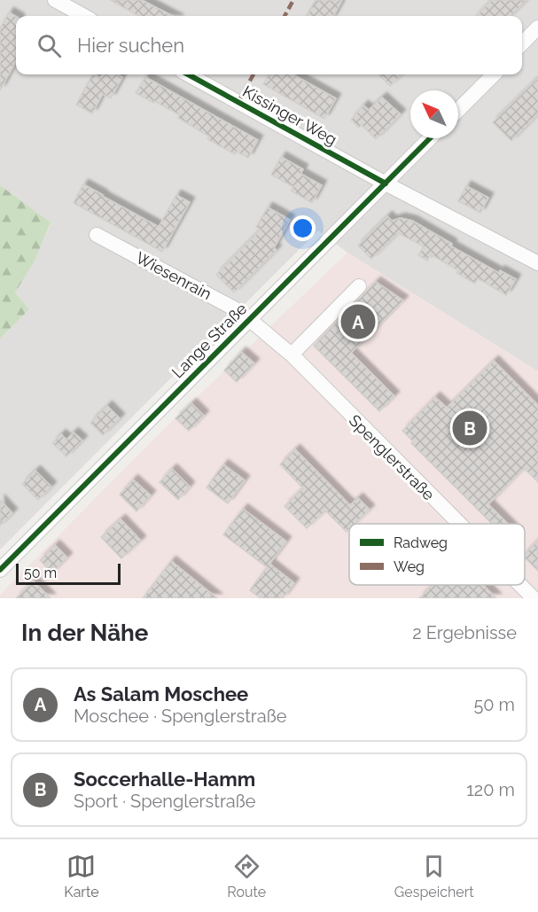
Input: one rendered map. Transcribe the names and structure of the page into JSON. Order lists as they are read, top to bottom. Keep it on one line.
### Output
{"streets":{"street":["Kissinger Weg","Wiesenrain","Lange Straße","Spenglerstraße"]},"crossings":[["Kissinger Weg","Lange Straße"],["Wiesenrain","Lange Straße"],["Wiesenrain","Spenglerstraße"],["Lange Straße","Spenglerstraße"]],"legend":["Radweg","Weg"],"scale_bar":"50 m","north":"top left","page":{"search":"Hier suchen","pins":["A","B"],"scale":"50 m","heading":["In der Nähe","2 Ergebnisse"],"list":[{"mark":"A","name":"As Salam Moschee","note":"Moschee · Spenglerstraße","value":"50 m"},{"mark":"B","name":"Soccerhalle-Hamm","note":"Sport · Spenglerstraße","value":"120 m"}],"nav":["Karte","Route","Gespeichert"]}}
